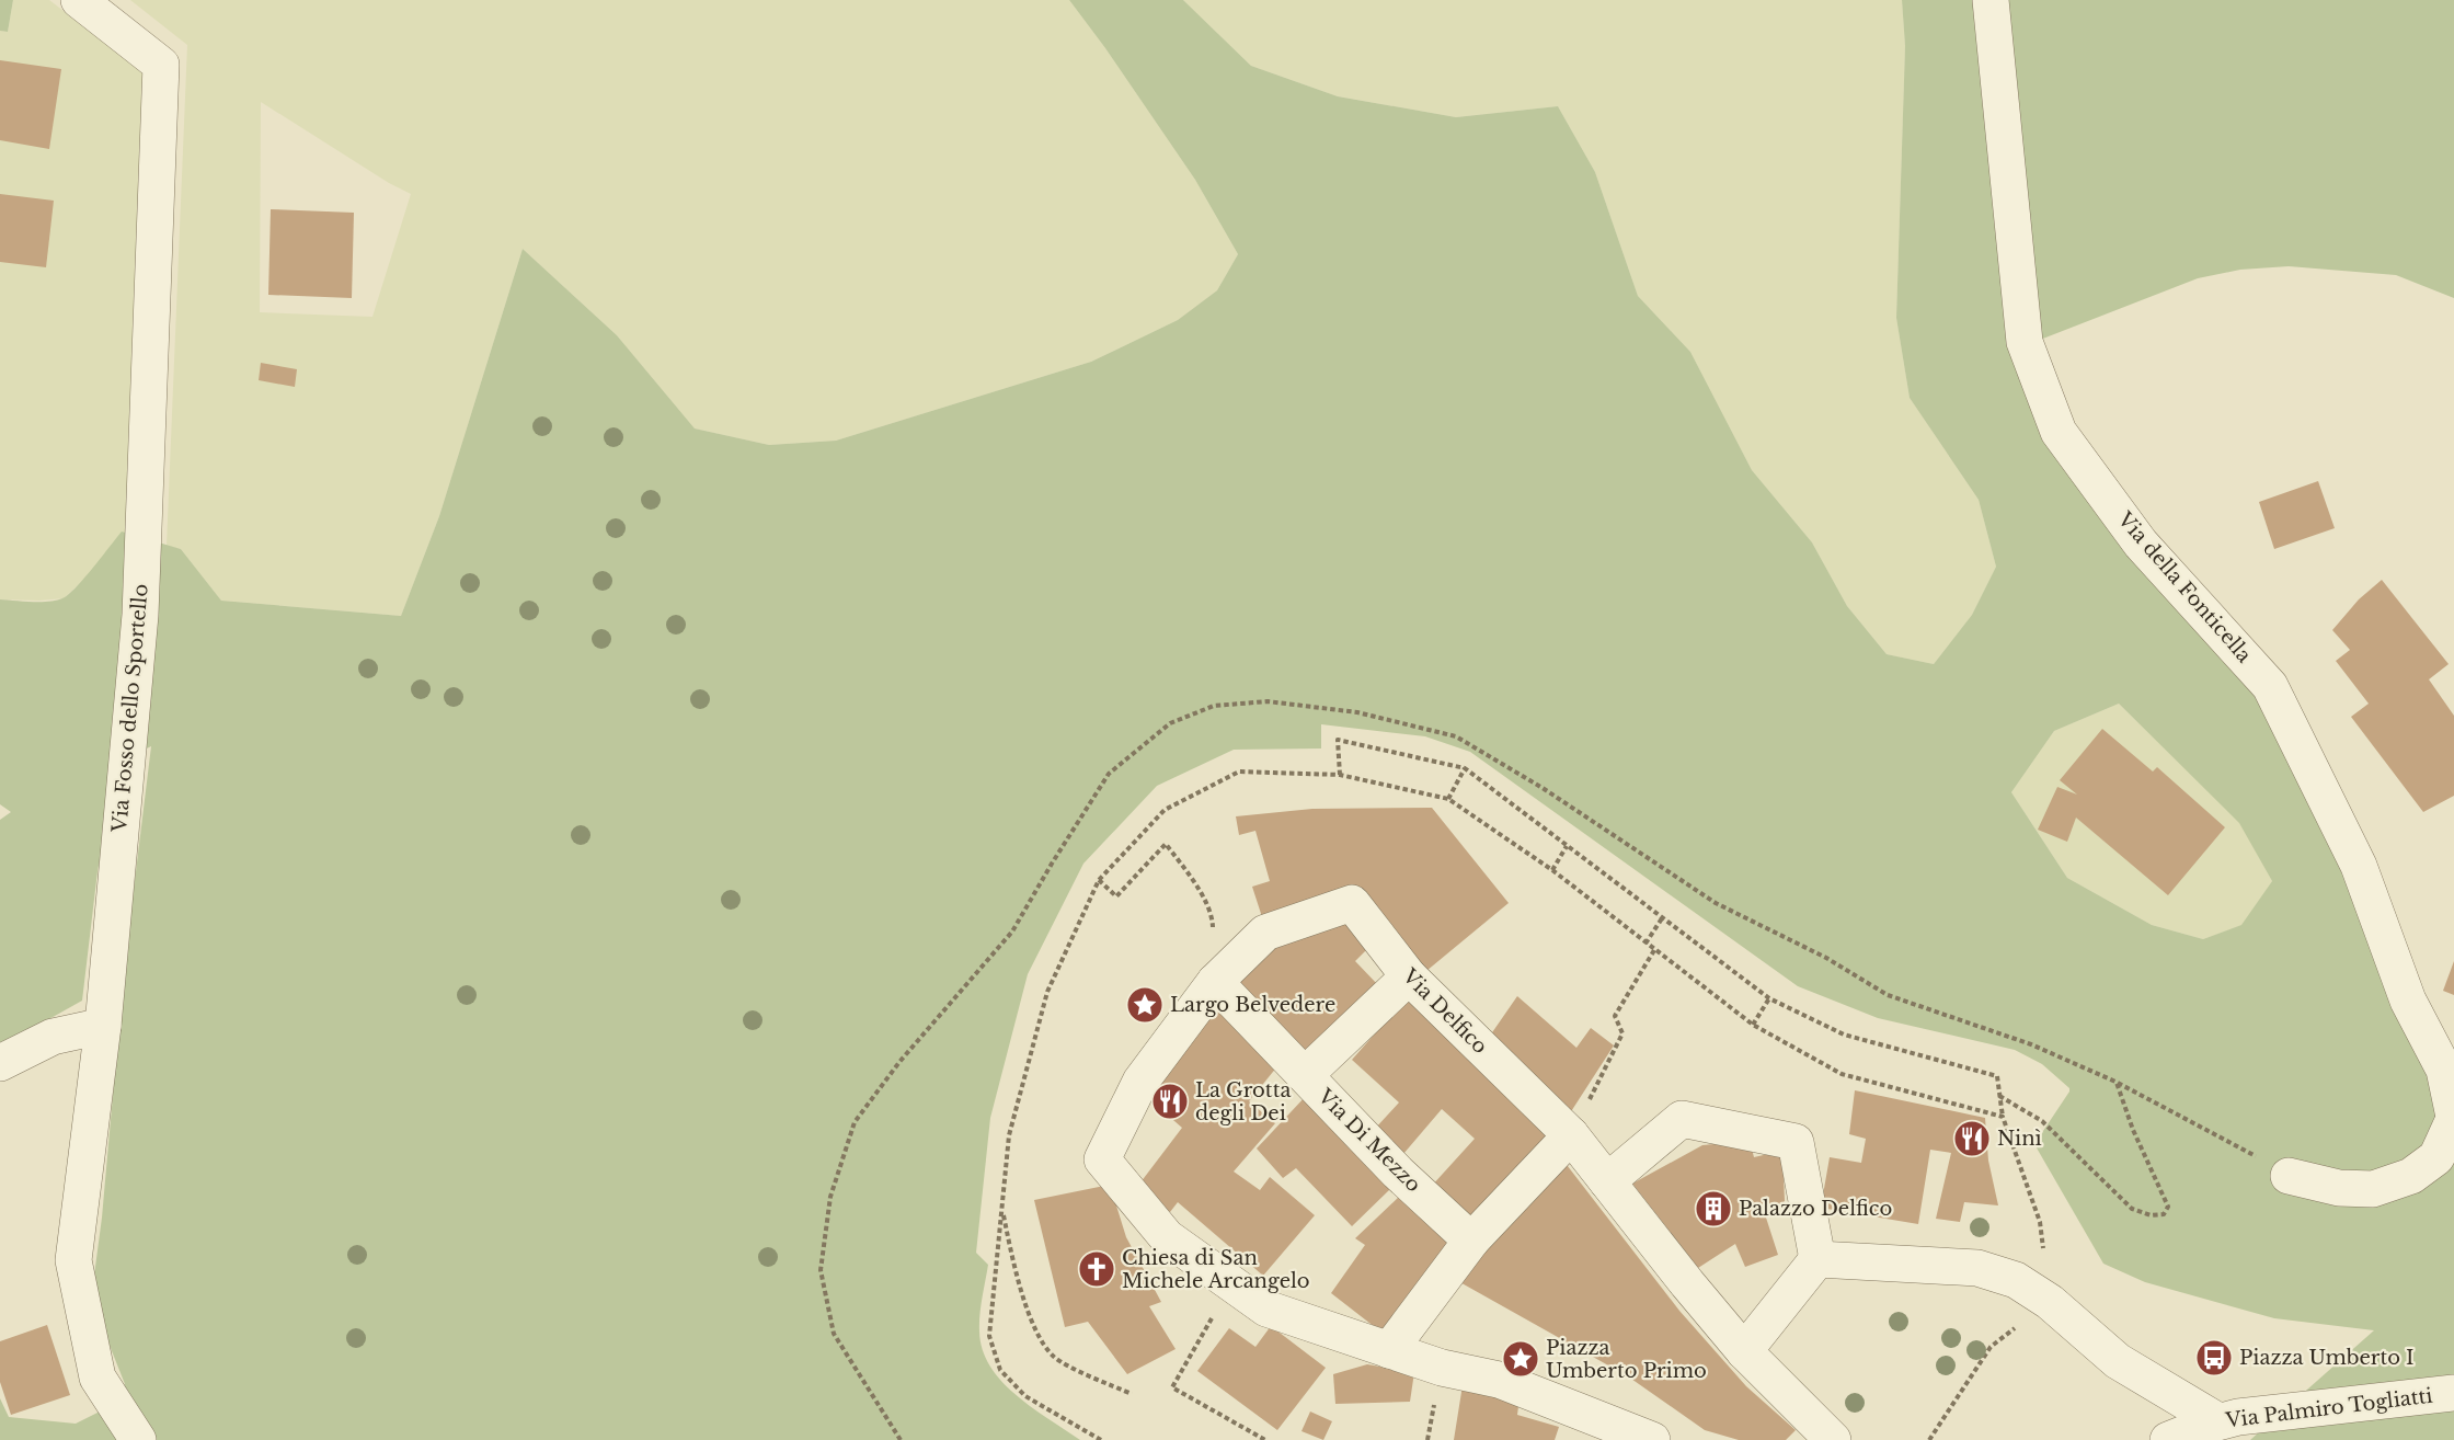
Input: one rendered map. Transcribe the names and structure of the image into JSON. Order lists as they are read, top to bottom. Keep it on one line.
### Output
{"streets":{"street":["Via della Fonticella","Via Fosso dello Sportello","Via Delfico","Via Di Mezzo","Via Palmiro Togliatti"]},"crossings":[["Via Delfico","Via Di Mezzo"]],"places":{"place":["Largo Belvedere","Piazza Umberto Primo"],"restaurant":["La Grotta degli Dei","Ninì"],"building":["Palazzo Delfico"],"church":["Chiesa di San Michele Arcangelo"],"bus stop":["Piazza Umberto I"]}}
